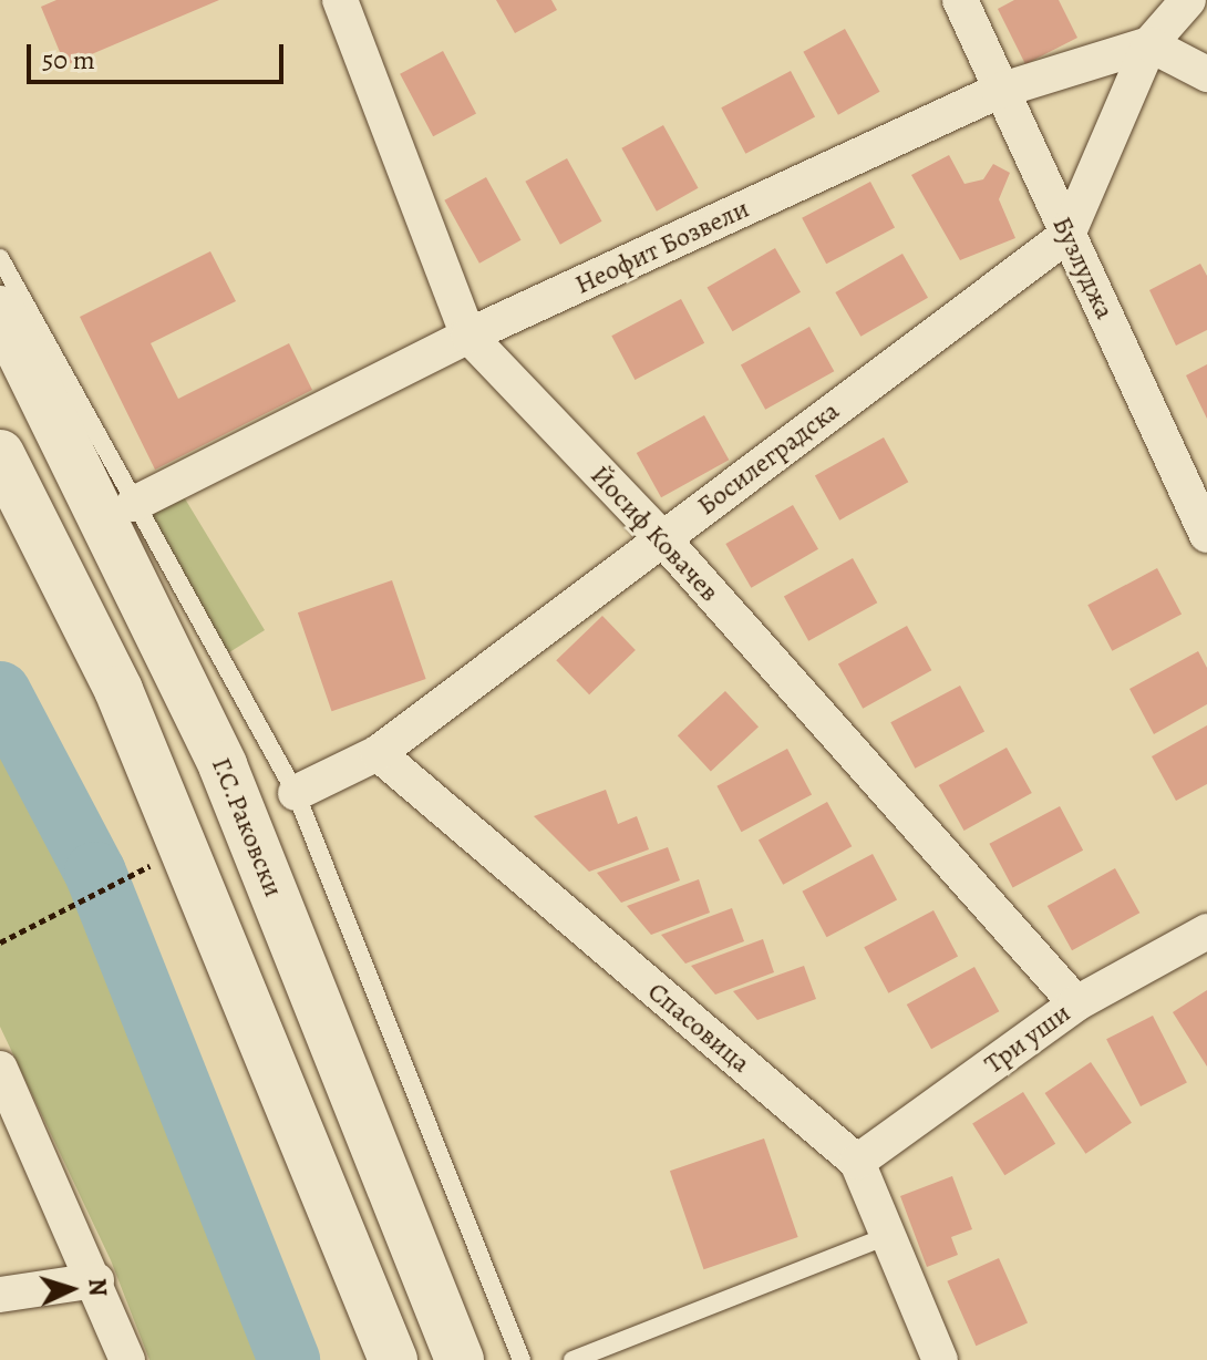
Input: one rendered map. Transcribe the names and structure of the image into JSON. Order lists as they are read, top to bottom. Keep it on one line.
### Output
{"streets":{"street":["Неофит Бозвели","Бузлуджа","Босилеградска","Йосиф Ковачев","Г.С.Раковски","Спасовица","Три уши"]},"crossings":[["Неофит Бозвели","Бузлуджа"],["Неофит Бозвели","Босилеградска"],["Неофит Бозвели","Йосиф Ковачев"],["Бузлуджа","Босилеградска"],["Босилеградска","Йосиф Ковачев"],["Босилеградска","Спасовица"],["Йосиф Ковачев","Три уши"],["Спасовица","Три уши"]],"scale_bar":"50 m","north":"right"}
